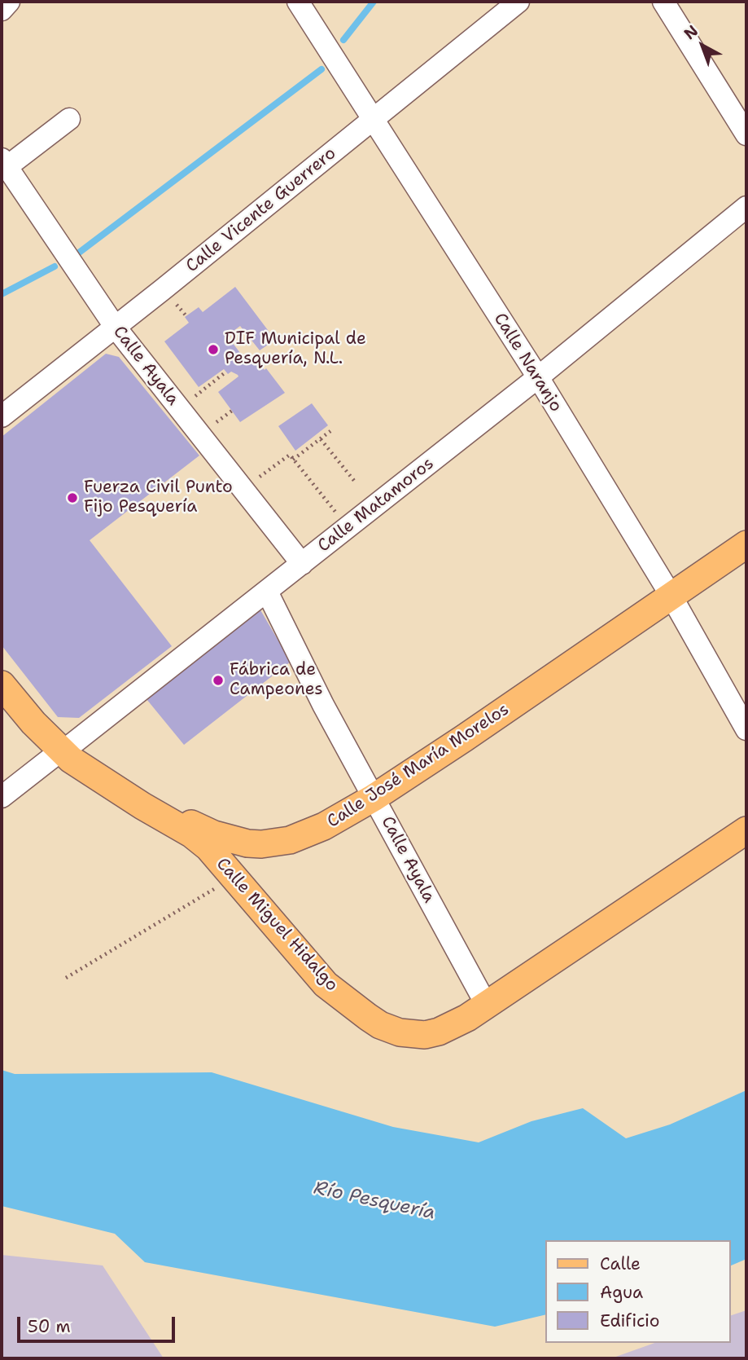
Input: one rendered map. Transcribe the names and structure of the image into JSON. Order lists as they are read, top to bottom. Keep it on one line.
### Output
{"streets":{"main road":["Calle José María Morelos","Calle Miguel Hidalgo"],"street":["Calle Vicente Guerrero","Calle Naranjo","Calle Ayala","Calle Matamoros"]},"crossings":[["Calle Vicente Guerrero","Calle Naranjo"],["Calle Vicente Guerrero","Calle Ayala"],["Calle Naranjo","Calle Matamoros"],["Calle Naranjo","Calle José María Morelos"],["Calle Ayala","Calle Matamoros"],["Calle Ayala","Calle José María Morelos"],["Calle Ayala","Calle Miguel Hidalgo"],["Calle Matamoros","Calle José María Morelos"],["Calle Matamoros","Calle Miguel Hidalgo"],["Calle José María Morelos","Calle Miguel Hidalgo"]],"water":["Río Pesquería"],"places":["DIF Municipal de Pesquería, N.L.","Fuerza Civil Punto Fijo Pesquería","Fábrica de Campeones"],"legend":["Calle","Agua","Edificio"],"scale_bar":"50 m","north":"top left"}
